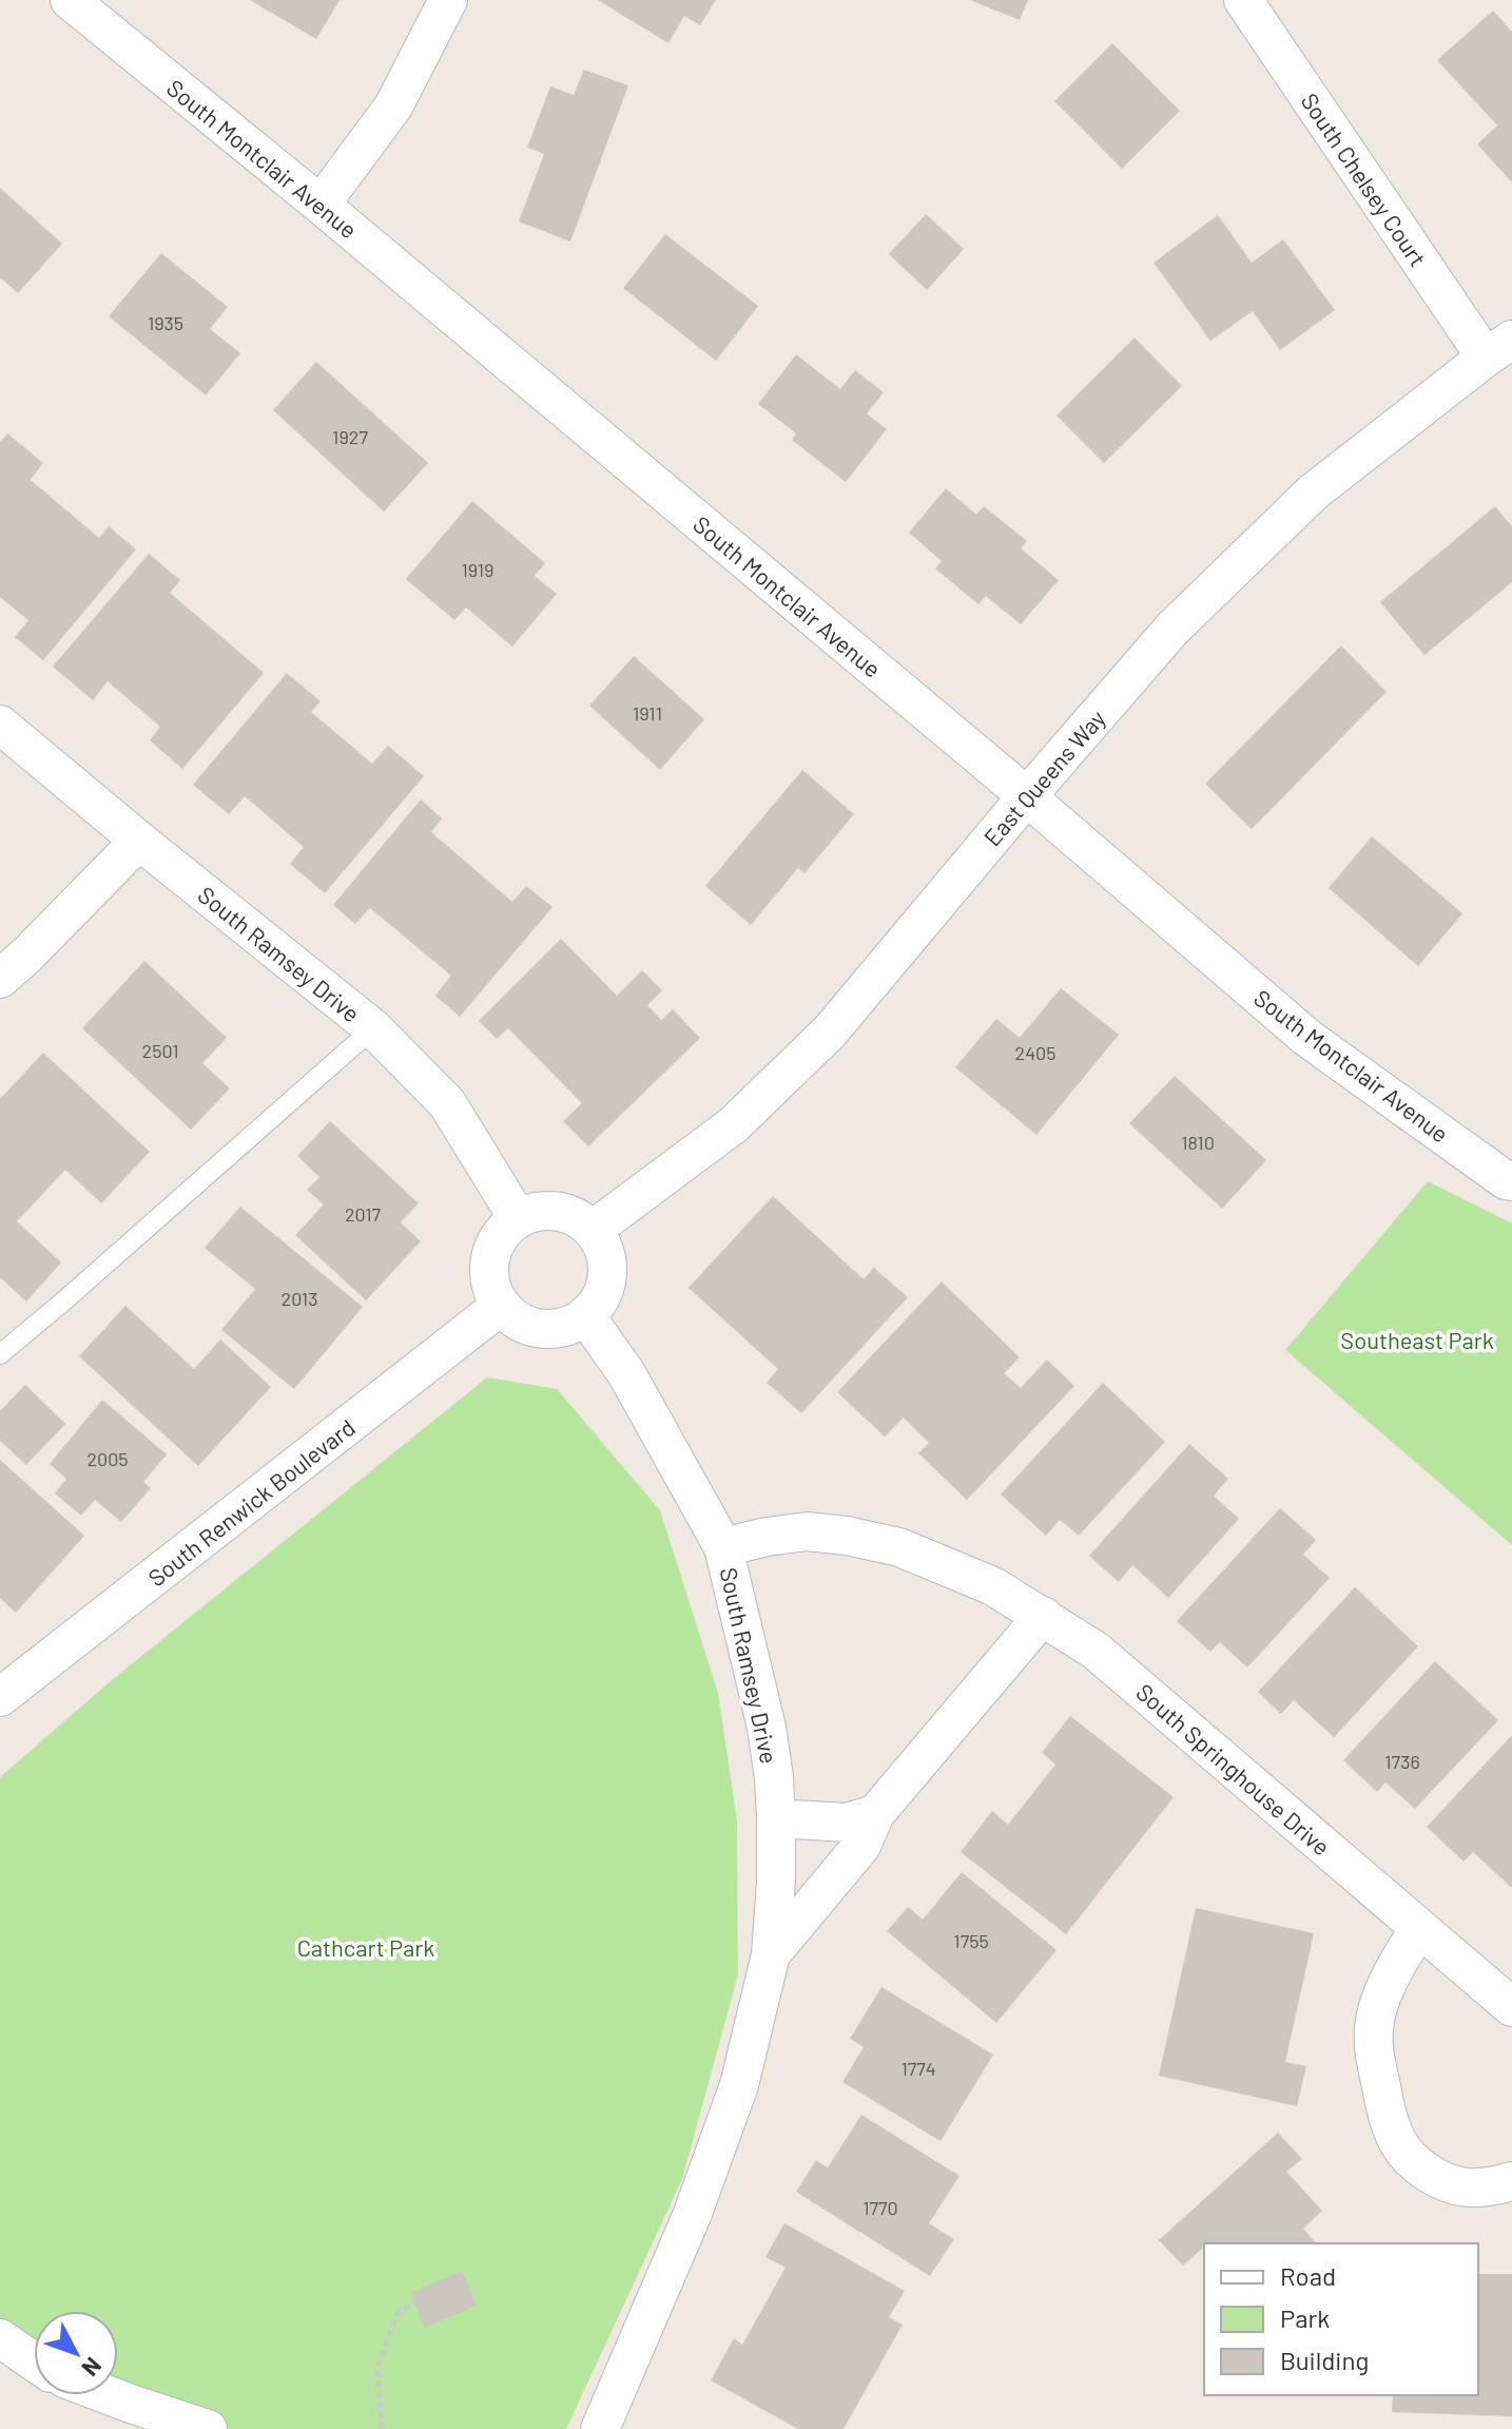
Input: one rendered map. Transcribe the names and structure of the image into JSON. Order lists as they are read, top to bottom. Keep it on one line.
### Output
{"streets":{"street":["South Montclair Avenue","South Chelsey Court","East Queens Way","South Ramsey Drive","South Renwick Boulevard","South Springhouse Drive"]},"crossings":[["South Montclair Avenue","East Queens Way"],["South Chelsey Court","East Queens Way"],["East Queens Way","South Ramsey Drive"],["East Queens Way","South Renwick Boulevard"],["South Ramsey Drive","South Renwick Boulevard"],["South Ramsey Drive","South Springhouse Drive"]],"parks":["Southeast Park","Cathcart Park"],"house_numbers":["1935","1927","1919","1911","2501","2405","1810","2017","2013","2005","1736","1755","1774","1770"],"legend":["Road","Park","Building"],"north":"bottom right"}
